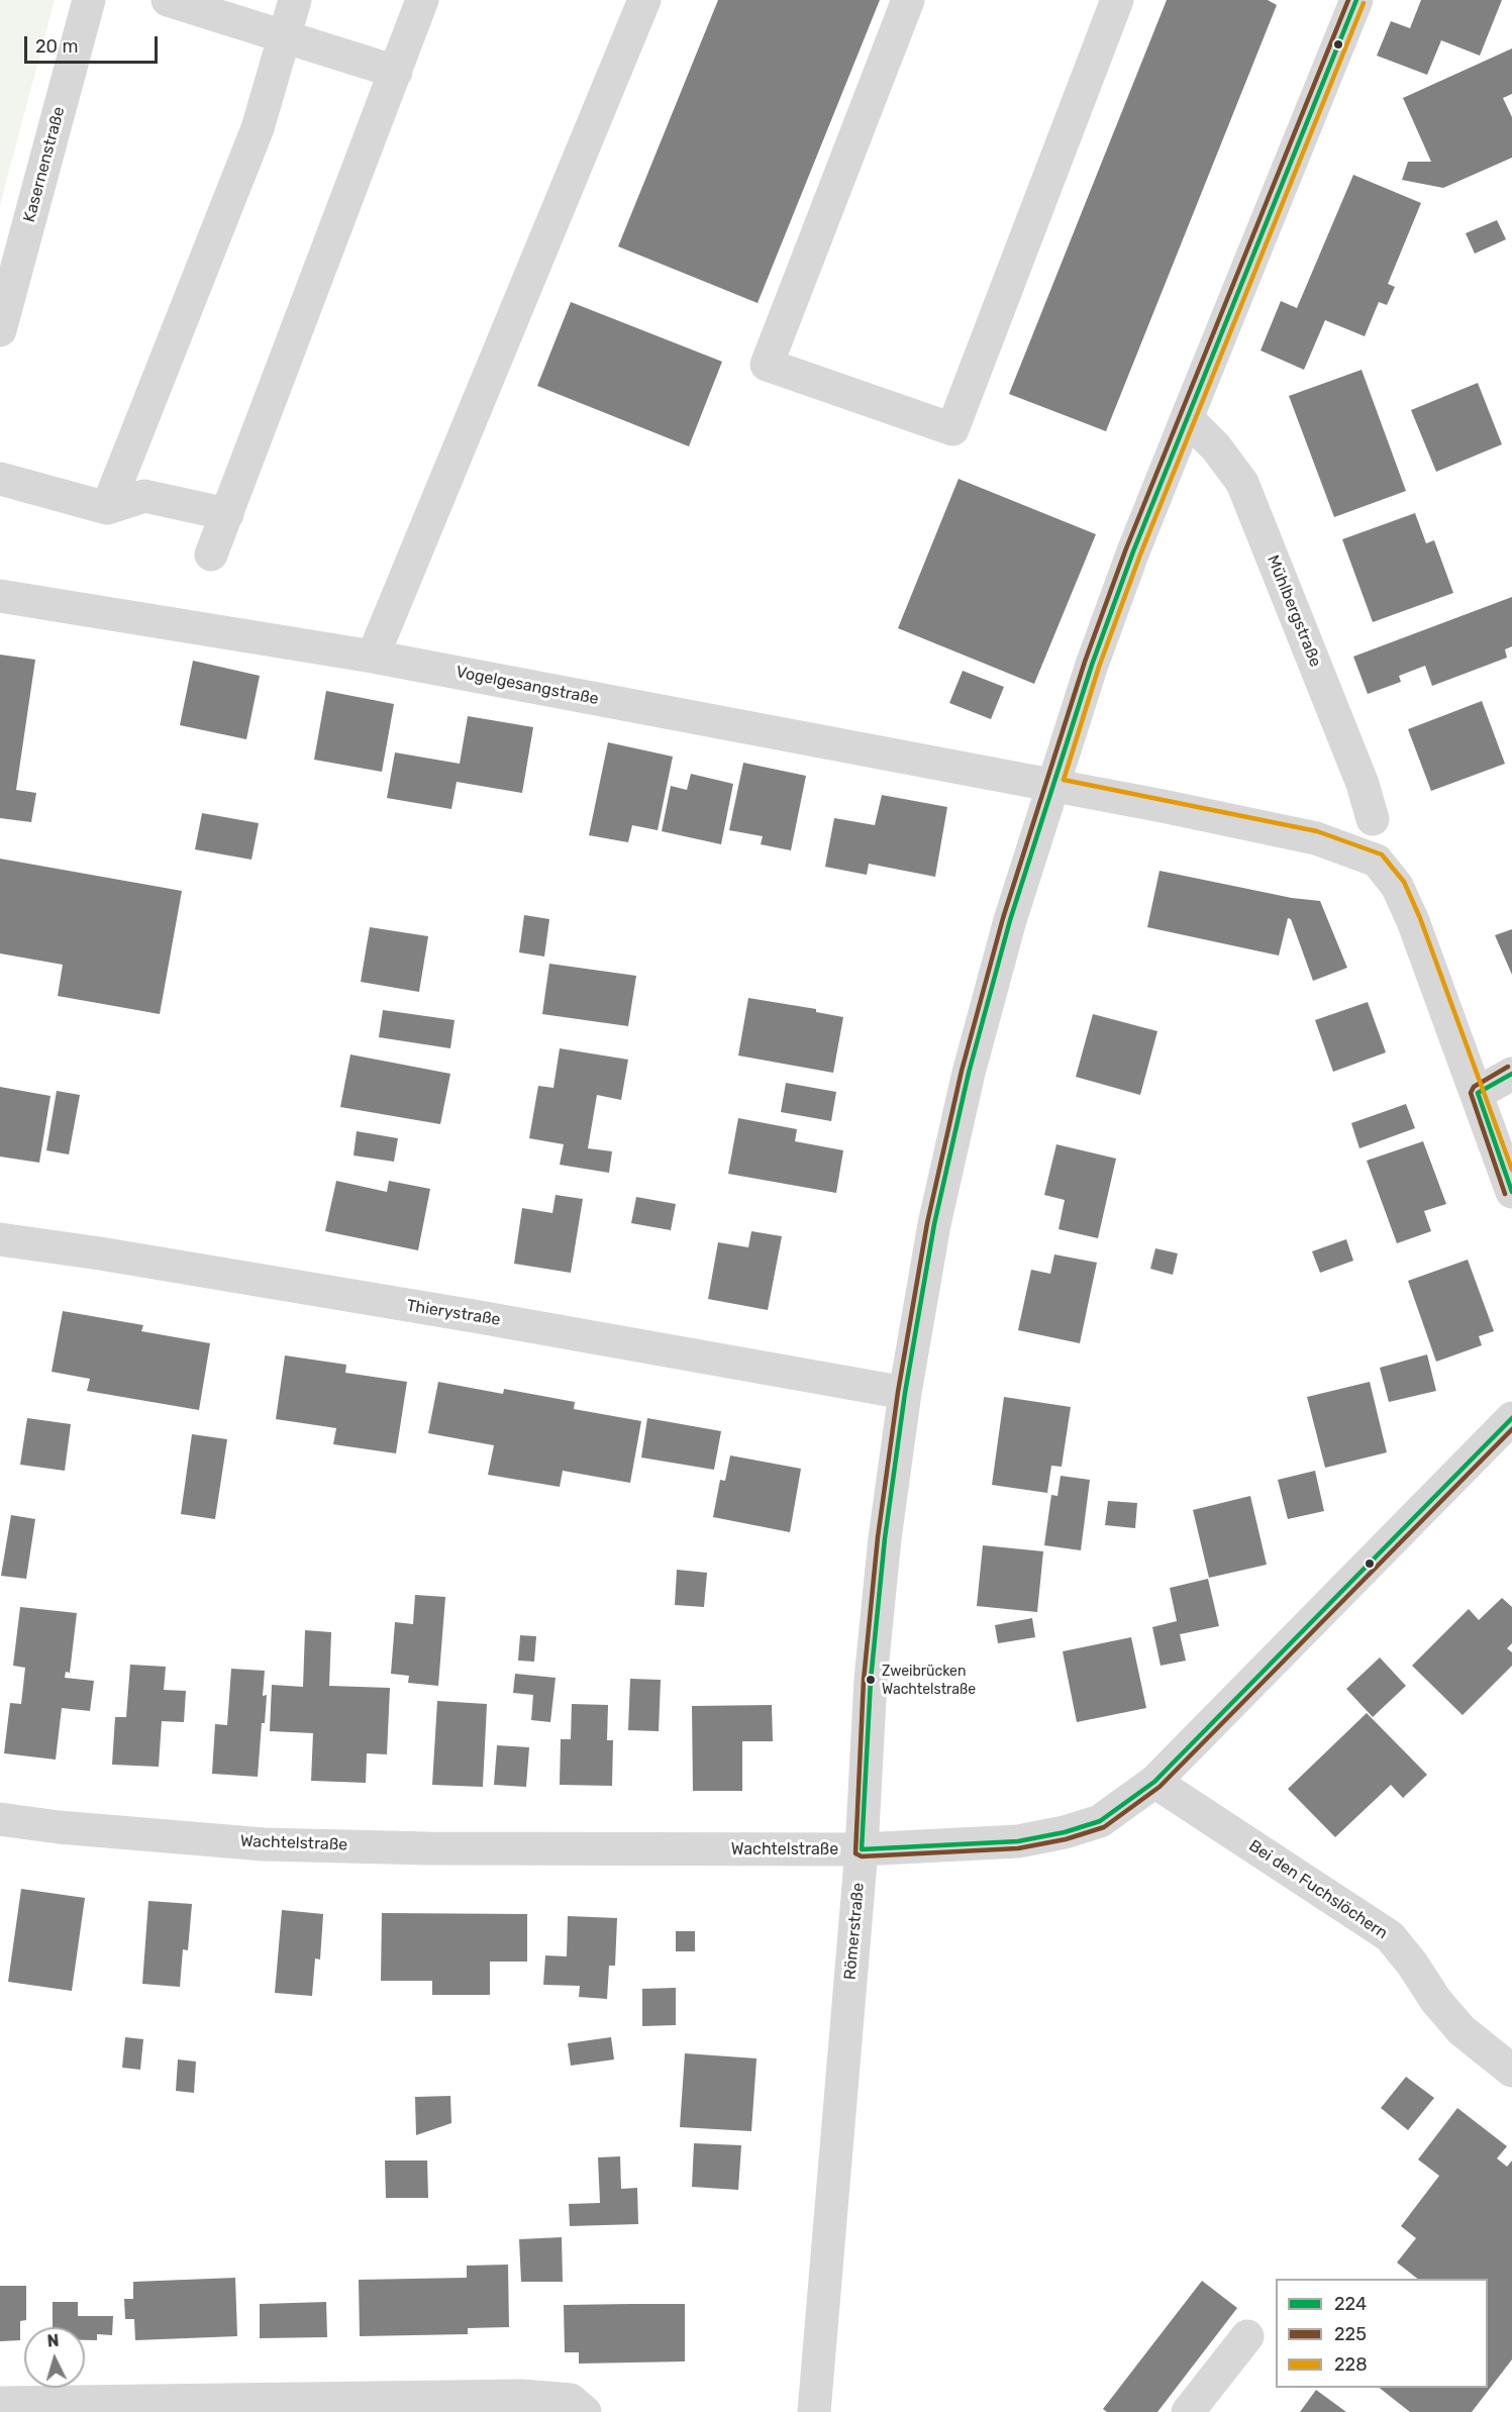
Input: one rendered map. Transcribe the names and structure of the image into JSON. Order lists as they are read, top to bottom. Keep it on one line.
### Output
{"streets":{"street":["Kasernenstraße","Mühlbergstraße","Vogelgesangstraße","Thierystraße","Wachtelstraße","Bei den Fuchslöchern","Römerstraße"]},"crossings":[["Mühlbergstraße","Römerstraße"],["Vogelgesangstraße","Römerstraße"],["Thierystraße","Römerstraße"],["Wachtelstraße","Bei den Fuchslöchern"],["Wachtelstraße","Römerstraße"]],"places":["Zweibrücken Wachtelstraße"],"lines":["transit line 224","transit line 225","transit line 228"],"legend":["224","225","228"],"scale_bar":"20 m","north":"top"}
